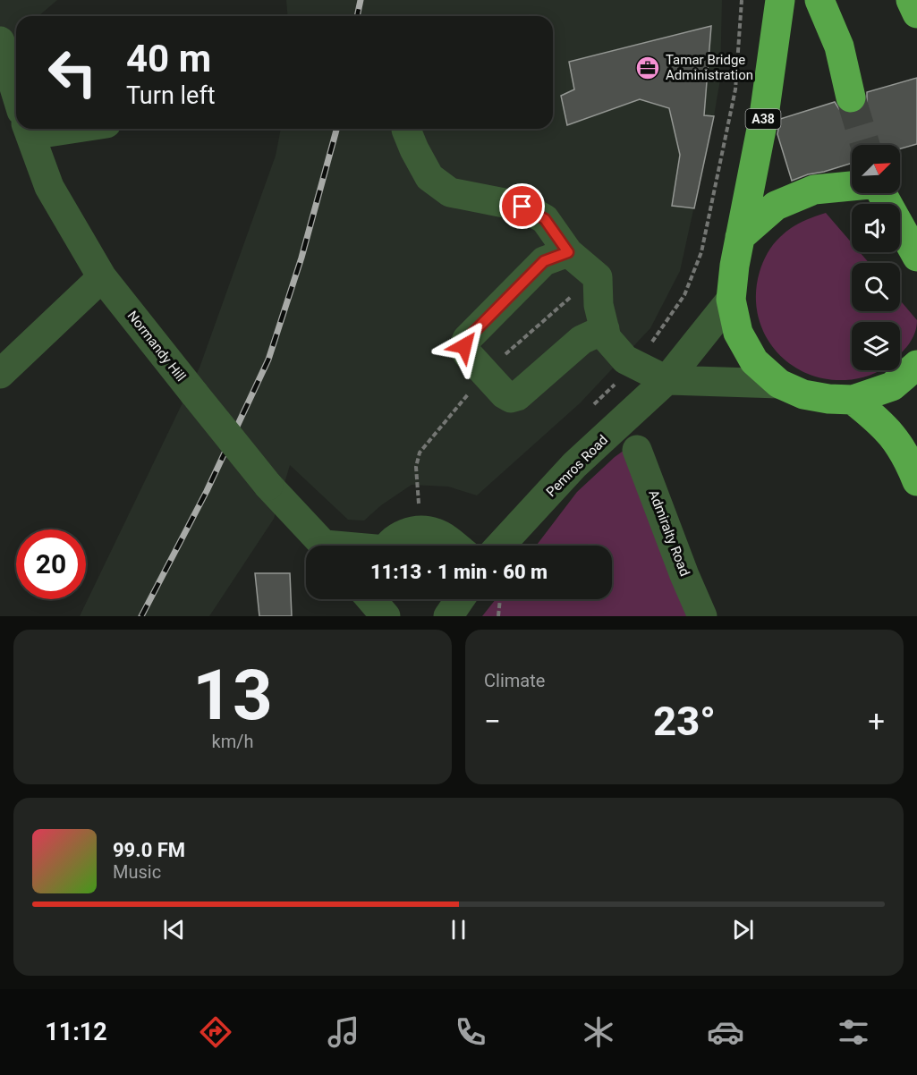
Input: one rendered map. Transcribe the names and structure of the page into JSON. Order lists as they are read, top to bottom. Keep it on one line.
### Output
{"streets":{"highway":["A38"],"street":["Normandy Hill","Pemros Road","Admiralty Road"]},"places":{"office":["Tamar Bridge Administration"]},"north":"top right","page":{"turn":["40 m","Turn left"],"limit":"20","trip":"11:13 · 1 min · 60 m","tile":[["13","km/h"],"Climate"],"heat":["−","23°","+"],"song":["99.0 FM","Music"],"tabs":"11:12"}}
